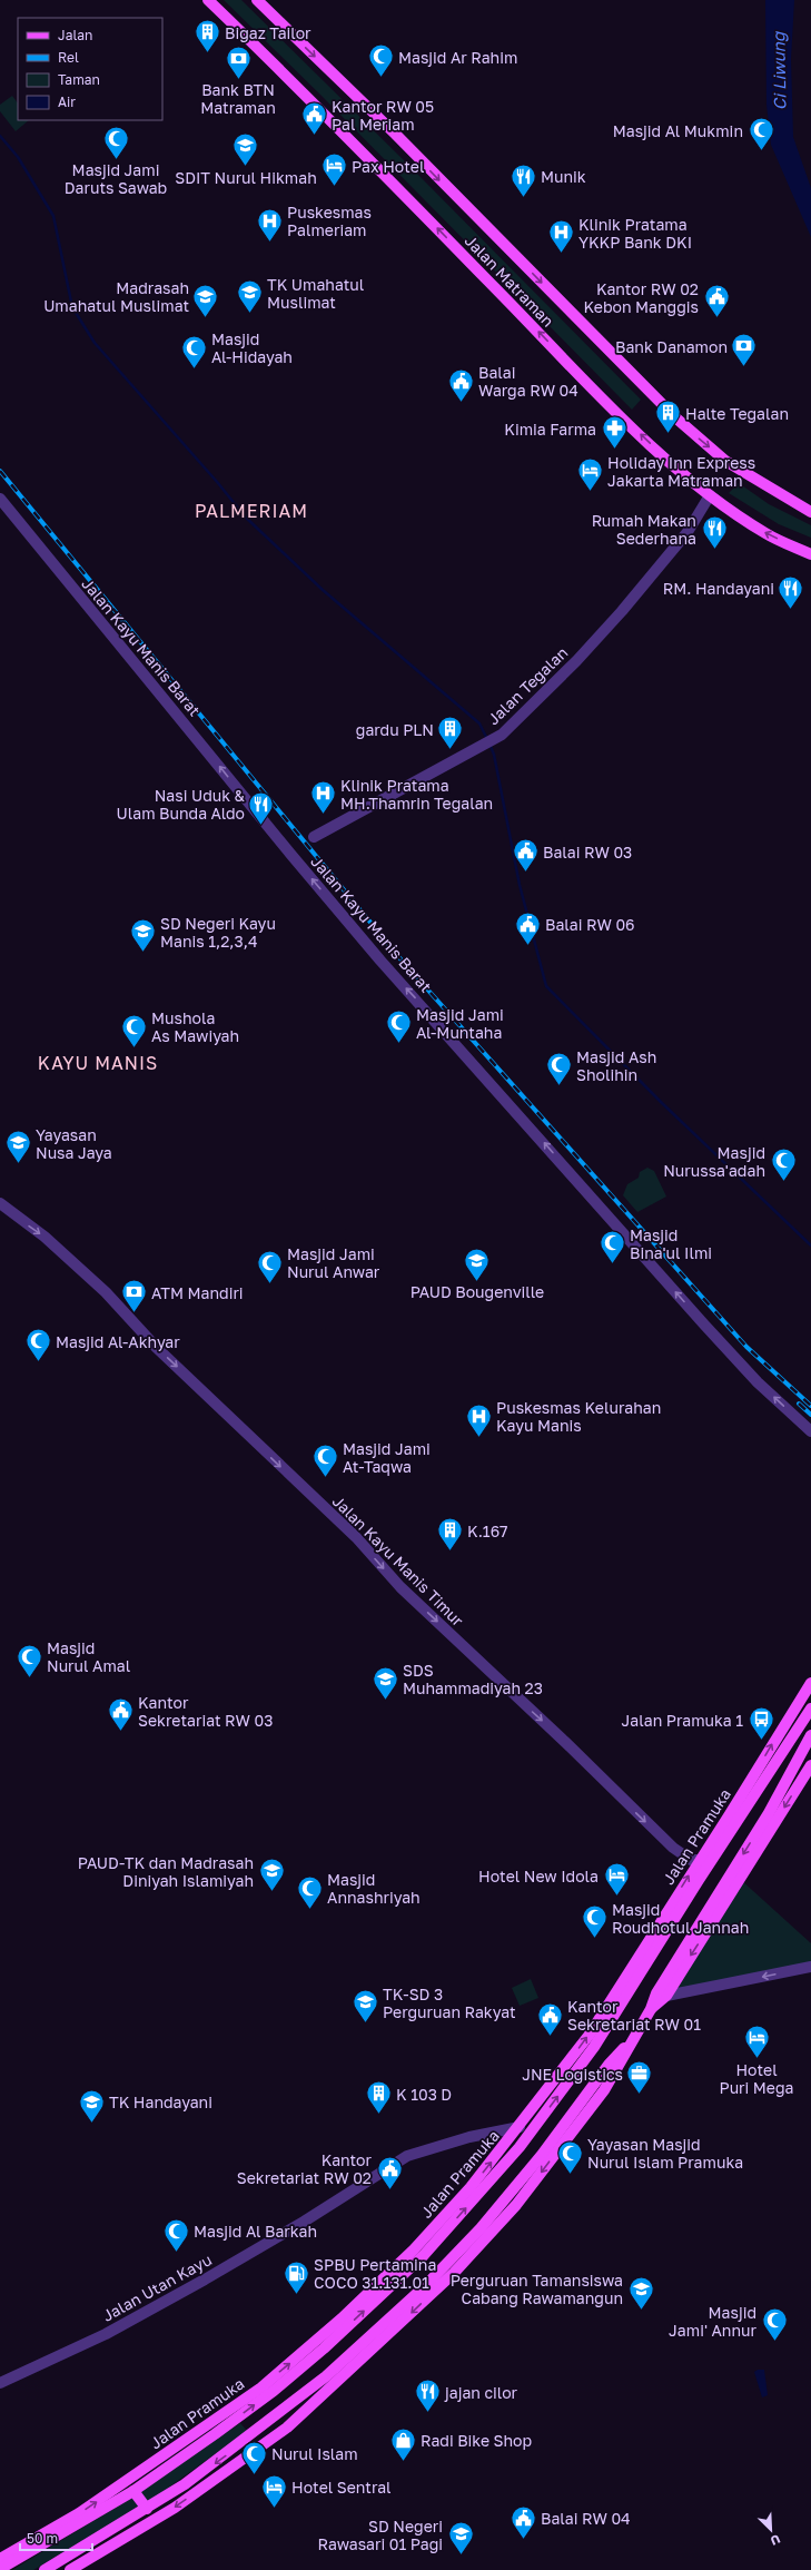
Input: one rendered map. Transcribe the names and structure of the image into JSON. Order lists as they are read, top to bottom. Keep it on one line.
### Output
{"streets":{"main road":["Jalan Matraman","Jalan Pramuka"],"street":["Jalan Kayu Manis Barat","Jalan Tegalan","Jalan Kayu Manis Timur","Jalan Utan Kayu"]},"crossings":[["Jalan Matraman","Jalan Tegalan"],["Jalan Kayu Manis Timur","Jalan Pramuka"],["Jalan Pramuka","Jalan Utan Kayu"]],"one_way":["Jalan Kayu Manis Barat","Jalan Kayu Manis Timur"],"districts":["PALMERIAM","KAYU MANIS"],"water":["Ci Liwung"],"places":{"building":["Bigaz Tailor","Halte Tegalan","gardu PLN","K.167","K 103 D"],"mosque":["Masjid Ar Rahim","Masjid Al Mukmin","Masjid Jami Daruts Sawab","Masjid Al-Hidayah","Masjid Jami Al-Muntaha","Mushola As Mawiyah","Masjid Ash Sholihin","Masjid Nurussa'adah","Masjid Bina'ul Ilmi","Masjid Jami Nurul Anwar","Masjid Al-Akhyar","Masjid Jami At-Taqwa","Masjid Nurul Amal","Masjid Annashriyah","Masjid Roudhotul Jannah","Yayasan Masjid Nurul Islam Pramuka","Masjid Al Barkah","Masjid Jami' Annur","Nurul Islam"],"bank":["Bank BTN Matraman","Bank Danamon","ATM Mandiri"],"public building":["Kantor RW 05 Pal Meriam","Kantor RW 02 Kebon Manggis","Balai Warga RW 04","Balai RW 03","Balai RW 06","Kantor Sekretariat RW 03","Kantor Sekretariat RW 01","Kantor Sekretariat RW 02","Balai RW 04"],"school or university":["SDIT Nurul Hikmah","TK Umahatul Muslimat","Madrasah Umahatul Muslimat","SD Negeri Kayu Manis 1,2,3,4","Yayasan Nusa Jaya","PAUD Bougenville","SDS Muhammadiyah 23","PAUD-TK dan Madrasah Diniyah Islamiyah","TK-SD 3 Perguruan Rakyat","TK Handayani","Perguruan Tamansiswa Cabang Rawamangun","SD Negeri Rawasari 01 Pagi"],"hotel":["Pax Hotel","Holiday Inn Express Jakarta Matraman","Hotel New Idola","Hotel Puri Mega","Hotel Sentral"],"restaurant":["Munik","Rumah Makan Sederhana","RM. Handayani","Nasi Uduk & Ulam Bunda Aldo","jajan cilor"],"hospital":["Puskesmas Palmeriam","Klinik Pratama YKKP Bank DKI","Klinik Pratama MH.Thamrin Tegalan","Puskesmas Kelurahan Kayu Manis"],"pharmacy":["Kimia Farma"],"bus stop":["Jalan Pramuka 1"],"office":["JNE Logistics"],"fuel station":["SPBU Pertamina COCO 31.131.01"],"shop":["Radi Bike Shop"]},"legend":["Jalan","Rel","Taman","Air"],"scale_bar":"50 m","north":"bottom right"}
